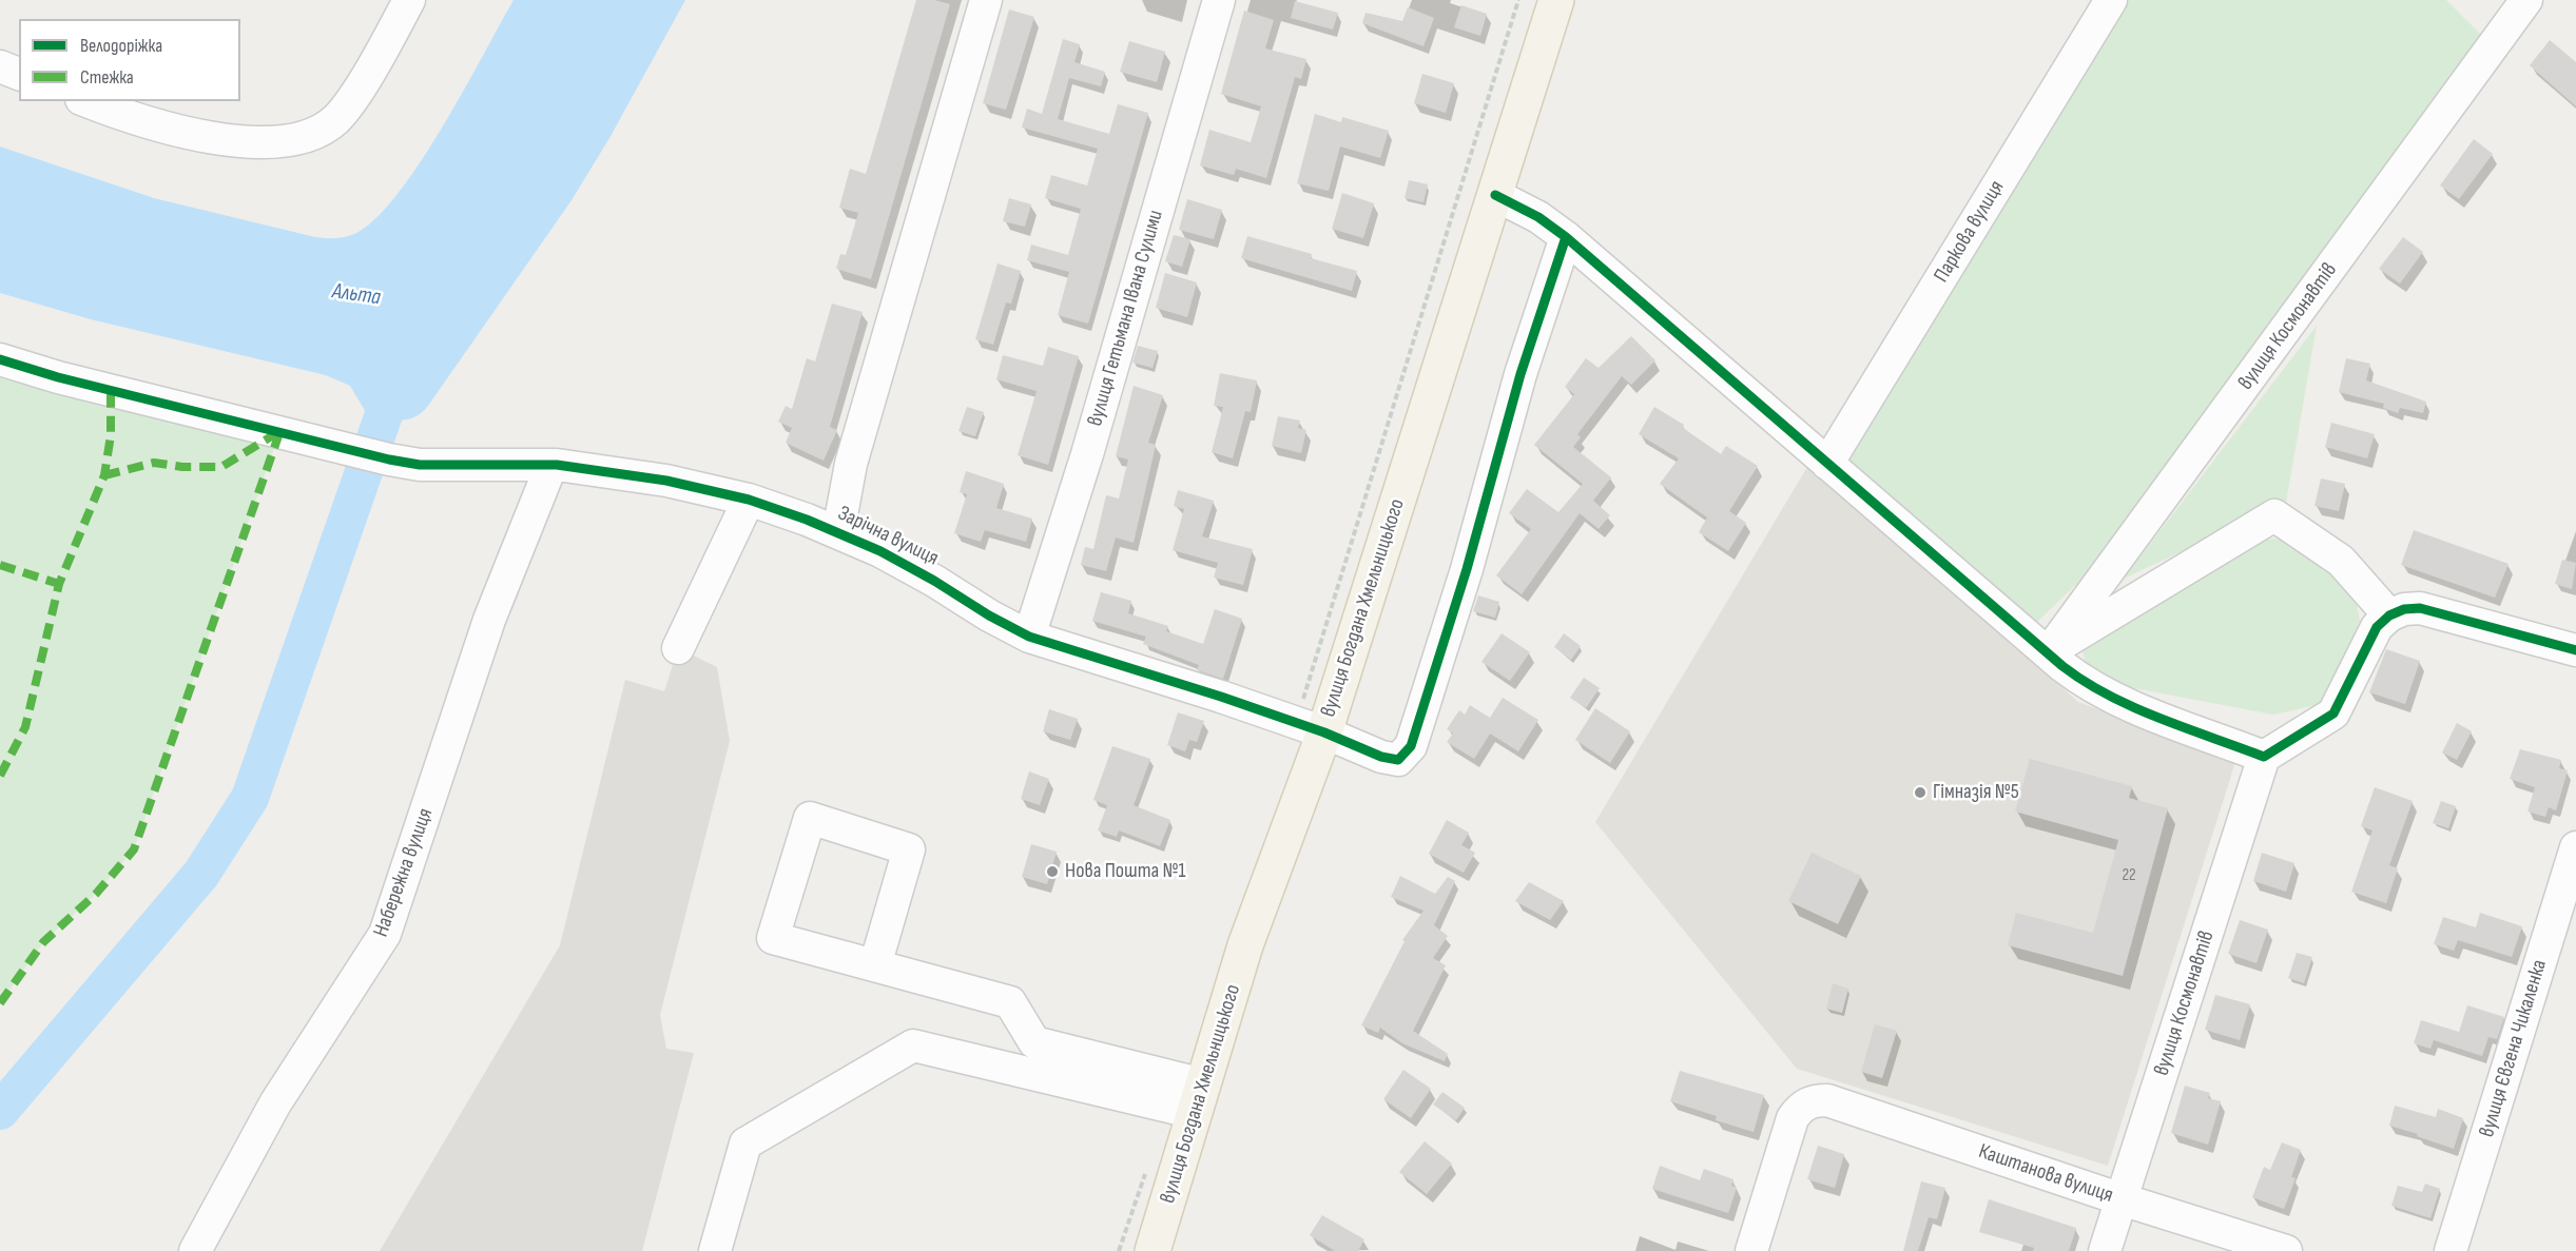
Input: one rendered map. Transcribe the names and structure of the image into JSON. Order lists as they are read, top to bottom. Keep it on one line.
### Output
{"streets":{"main road":["вулиця Богдана Хмельницького"],"street":["Паркова вулиця","вулиця Гетьмана Івана Сулими","вулиця Космонавтів","Зарічна вулиця","Набережна вулиця","вулиця Євгена Чикаленка","Каштанова вулиця"]},"crossings":[["вулиця Гетьмана Івана Сулими","Зарічна вулиця"],["вулиця Космонавтів","Каштанова вулиця"],["Зарічна вулиця","вулиця Богдана Хмельницького"],["Зарічна вулиця","Набережна вулиця"]],"water":["Альта"],"places":["Гімназія №5","Нова Пошта №1"],"house_numbers":["22"],"legend":["Велодоріжка","Стежка"]}
